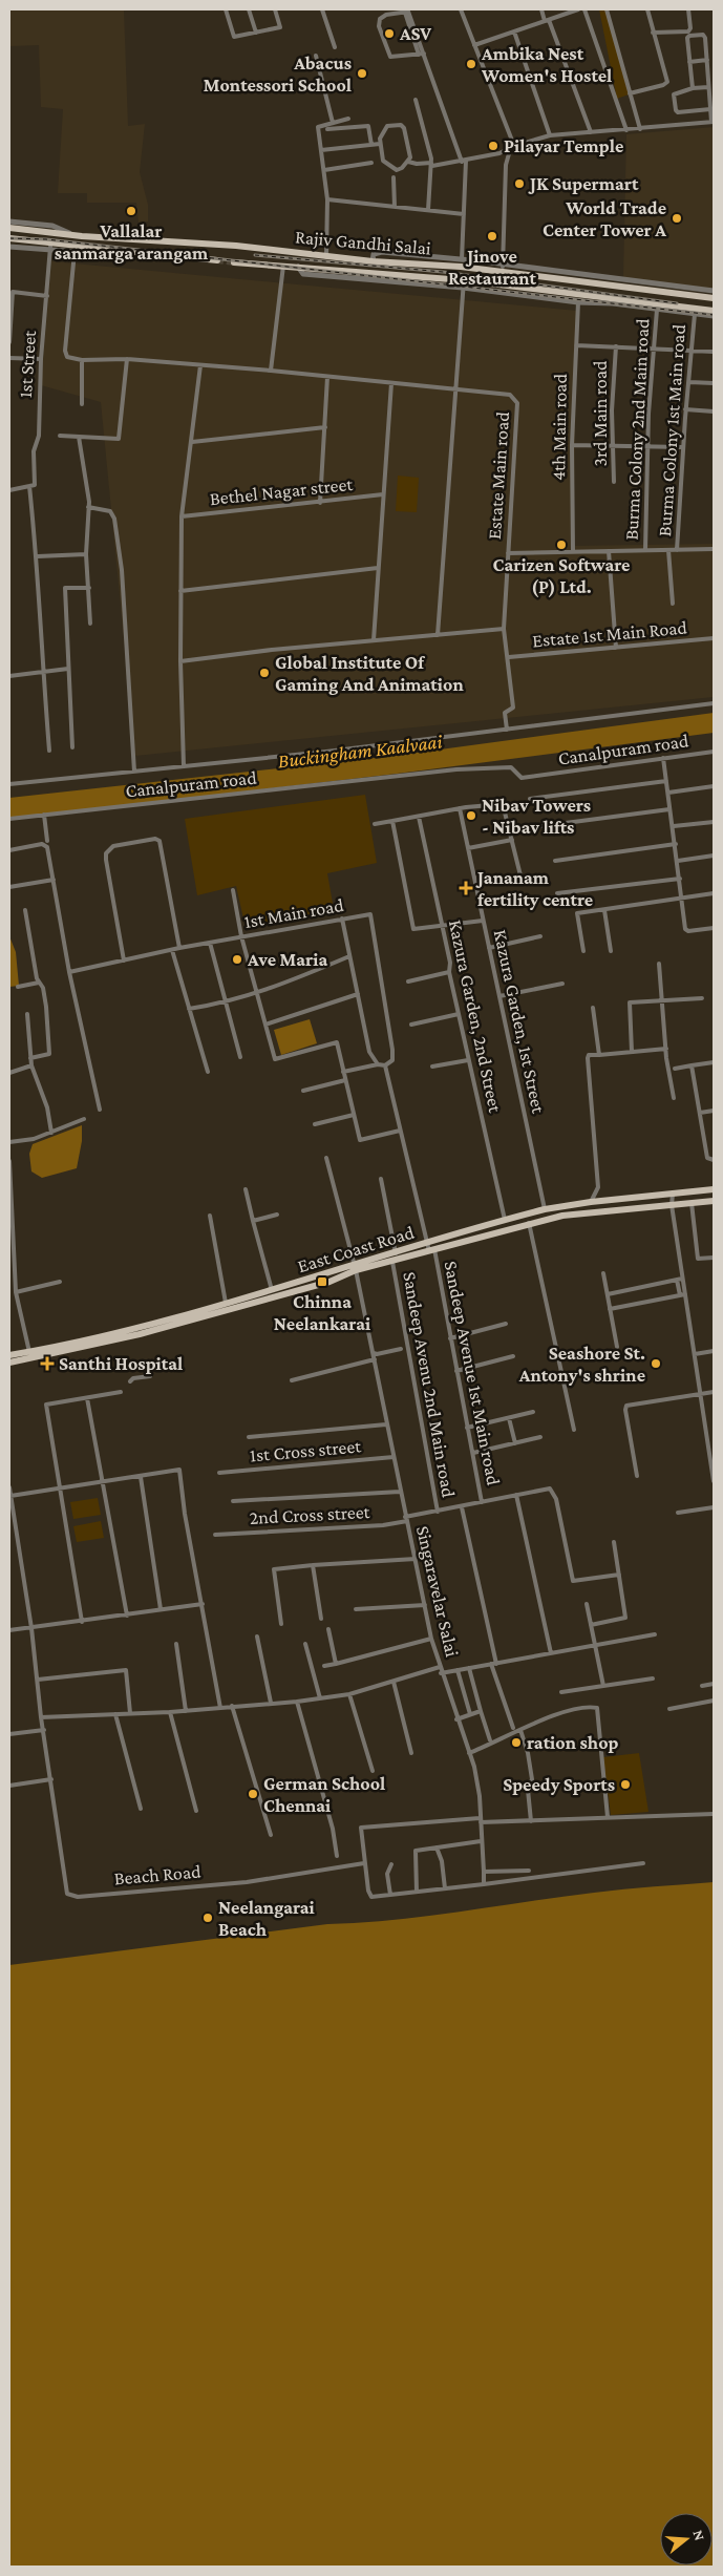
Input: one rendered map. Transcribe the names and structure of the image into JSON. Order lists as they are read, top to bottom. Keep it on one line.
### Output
{"streets":{"main road":["Rajiv Gandhi Salai","East Coast Road"],"street":["1st Street","3rd Main road","4th Main road","Burma Colony 2nd Main road","Burma Colony 1st Main road","Estate Main road","Bethel Nagar street","Estate 1st Main Road","Canalpuram road","1st Main road","Kazura Garden, 2nd Street","Kazura Garden, 1st Street","Sandeep Avenue 1st Main road","Sandeep Avenu 2nd Main road","1st Cross street","2nd Cross street","Singaravelar Salai","Beach Road"]},"crossings":[["Estate Main road","Estate 1st Main Road"],["Estate Main road","Canalpuram road"],["1st Main road","Sandeep Avenue 1st Main road"],["Kazura Garden, 2nd Street","East Coast Road"],["Kazura Garden, 1st Street","East Coast Road"],["East Coast Road","Sandeep Avenue 1st Main road"],["East Coast Road","Sandeep Avenu 2nd Main road"],["East Coast Road","Singaravelar Salai"],["Sandeep Avenue 1st Main road","2nd Cross street"],["Sandeep Avenu 2nd Main road","2nd Cross street"],["1st Cross street","Singaravelar Salai"],["2nd Cross street","Singaravelar Salai"]],"water":["Buckingham Kaalvaai"],"places":{"other":["ASV","Ambika Nest Women's Hostel","Abacus Montessori School","Pilayar Temple","JK Supermart","Vallalar sanmarga arangam","World Trade Center Tower A","Jinove Restaurant","Carizen Software (P) Ltd.","Global Institute Of Gaming And Animation","Nibav Towers - Nibav lifts","Ave Maria","Seashore St. Antony's shrine","ration shop","Speedy Sports","German School Chennai","Neelangarai Beach"],"health":["Jananam fertility centre","Santhi Hospital"],"transit":["Chinna Neelankarai"]},"north":"right"}
